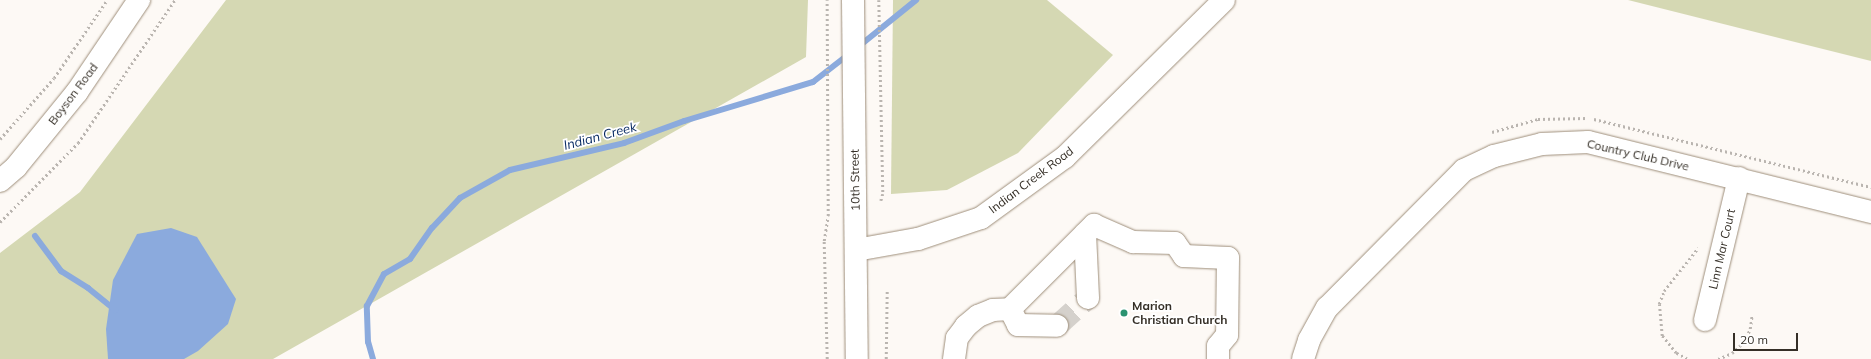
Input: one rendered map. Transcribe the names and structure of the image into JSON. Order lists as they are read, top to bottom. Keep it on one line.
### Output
{"streets":{"street":["Boyson Road","Country Club Drive","10th Street","Indian Creek Road","Linn Mar Court"]},"crossings":[["Country Club Drive","Linn Mar Court"],["10th Street","Indian Creek Road"]],"water":["Indian Creek"],"places":["Marion Christian Church"],"scale_bar":"20 m"}
